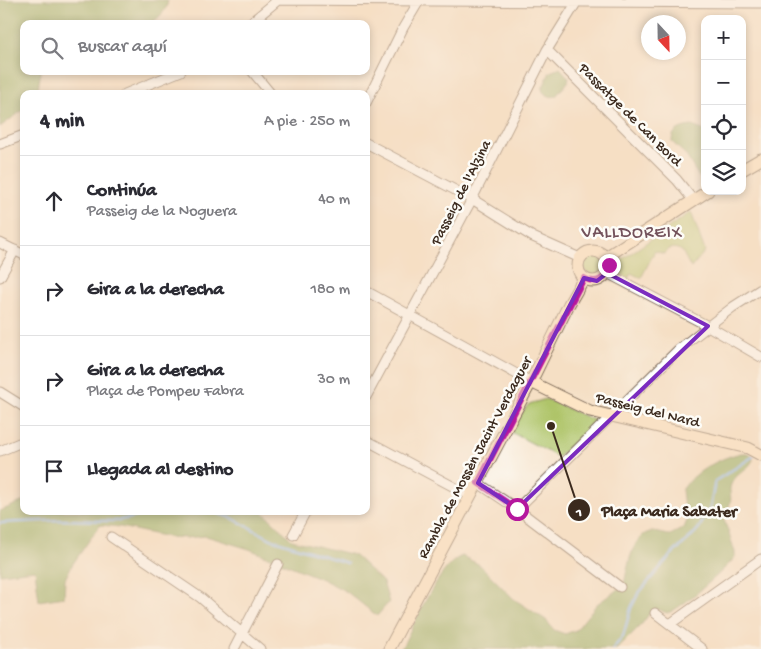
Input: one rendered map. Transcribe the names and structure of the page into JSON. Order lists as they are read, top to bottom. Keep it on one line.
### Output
{"streets":{"street":["Passatge de Can Bord","Passeig de l'Alzina","Passeig del Nard","Rambla de Mossèn Jacint Verdaguer"]},"crossings":[["Passatge de Can Bord","Passeig de l'Alzina"],["Passeig del Nard","Rambla de Mossèn Jacint Verdaguer"]],"districts":["VALLDOREIX"],"places":["Plaça Maria Sabater"],"north":"bottom","page":{"map_buttons":["+","−"],"search":"Buscar aquí","heading":["4 min","A pie · 250 m"],"list":[["Continúa","Passeig de la Noguera","40 m"],["Gira a la derecha","180 m"],["Gira a la derecha","Plaça de Pompeu Fabra","30 m"],"Llegada al destino"]}}
